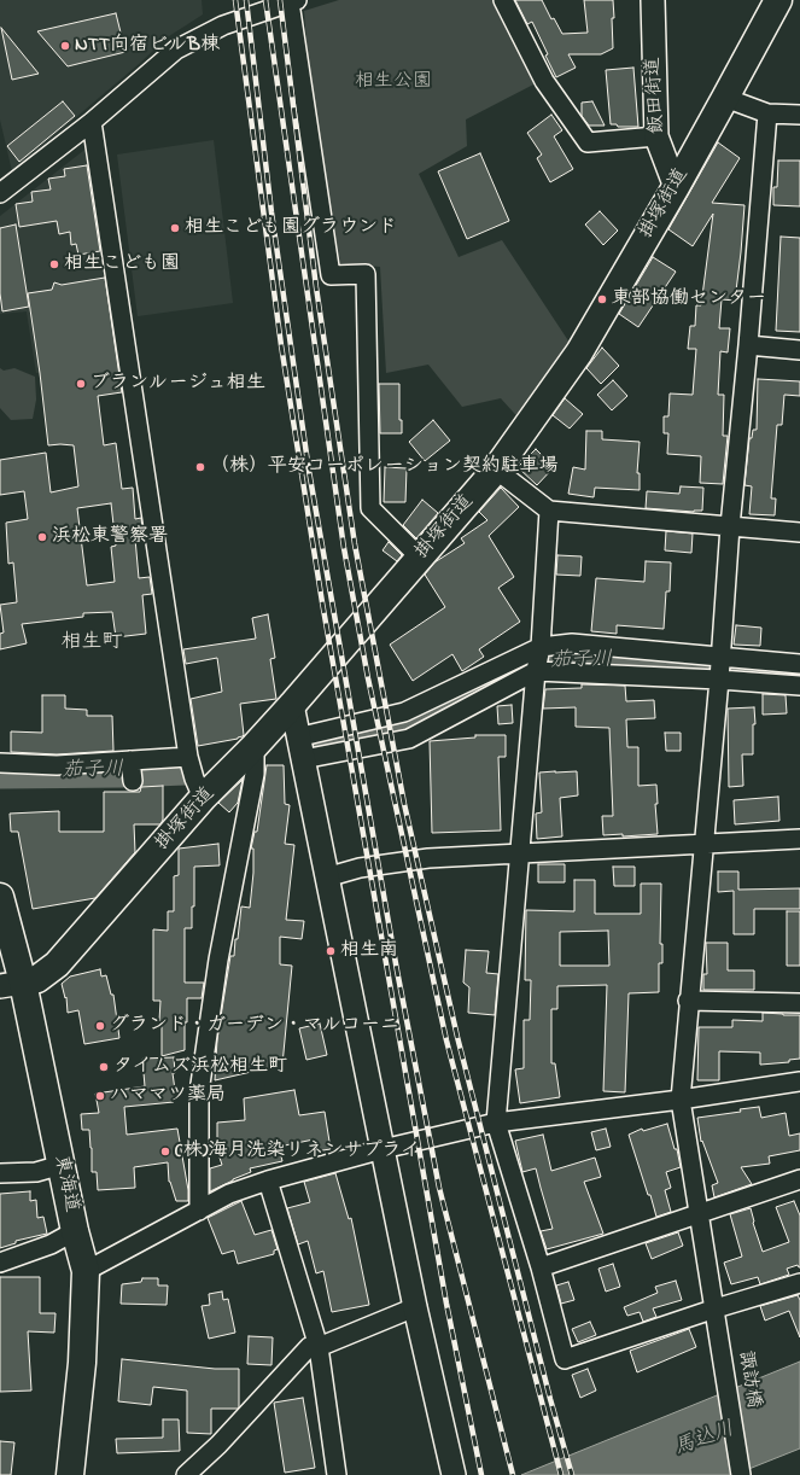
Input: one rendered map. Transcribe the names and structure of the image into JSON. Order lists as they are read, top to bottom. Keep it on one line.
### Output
{"streets":{"highway":["掛塚街道","東海道"],"street":["飯田街道","諏訪橋"]},"crossings":[["飯田街道","掛塚街道"],["掛塚街道","東海道"]],"districts":["相生町"],"water":["茄子川","馬込川"],"parks":["相生公園"],"places":["NTT向宿ビルB棟","相生こども園グラウンド","相生こども園","東部協働センター","ブランルージュ相生","（株）平安コーポレーション契約駐車場","浜松東警察署","相生南","グランド・ガーデン・マルコーニ","タイムズ浜松相生町","ハママツ薬局","(株)海月洗染リネンサプライ"]}
